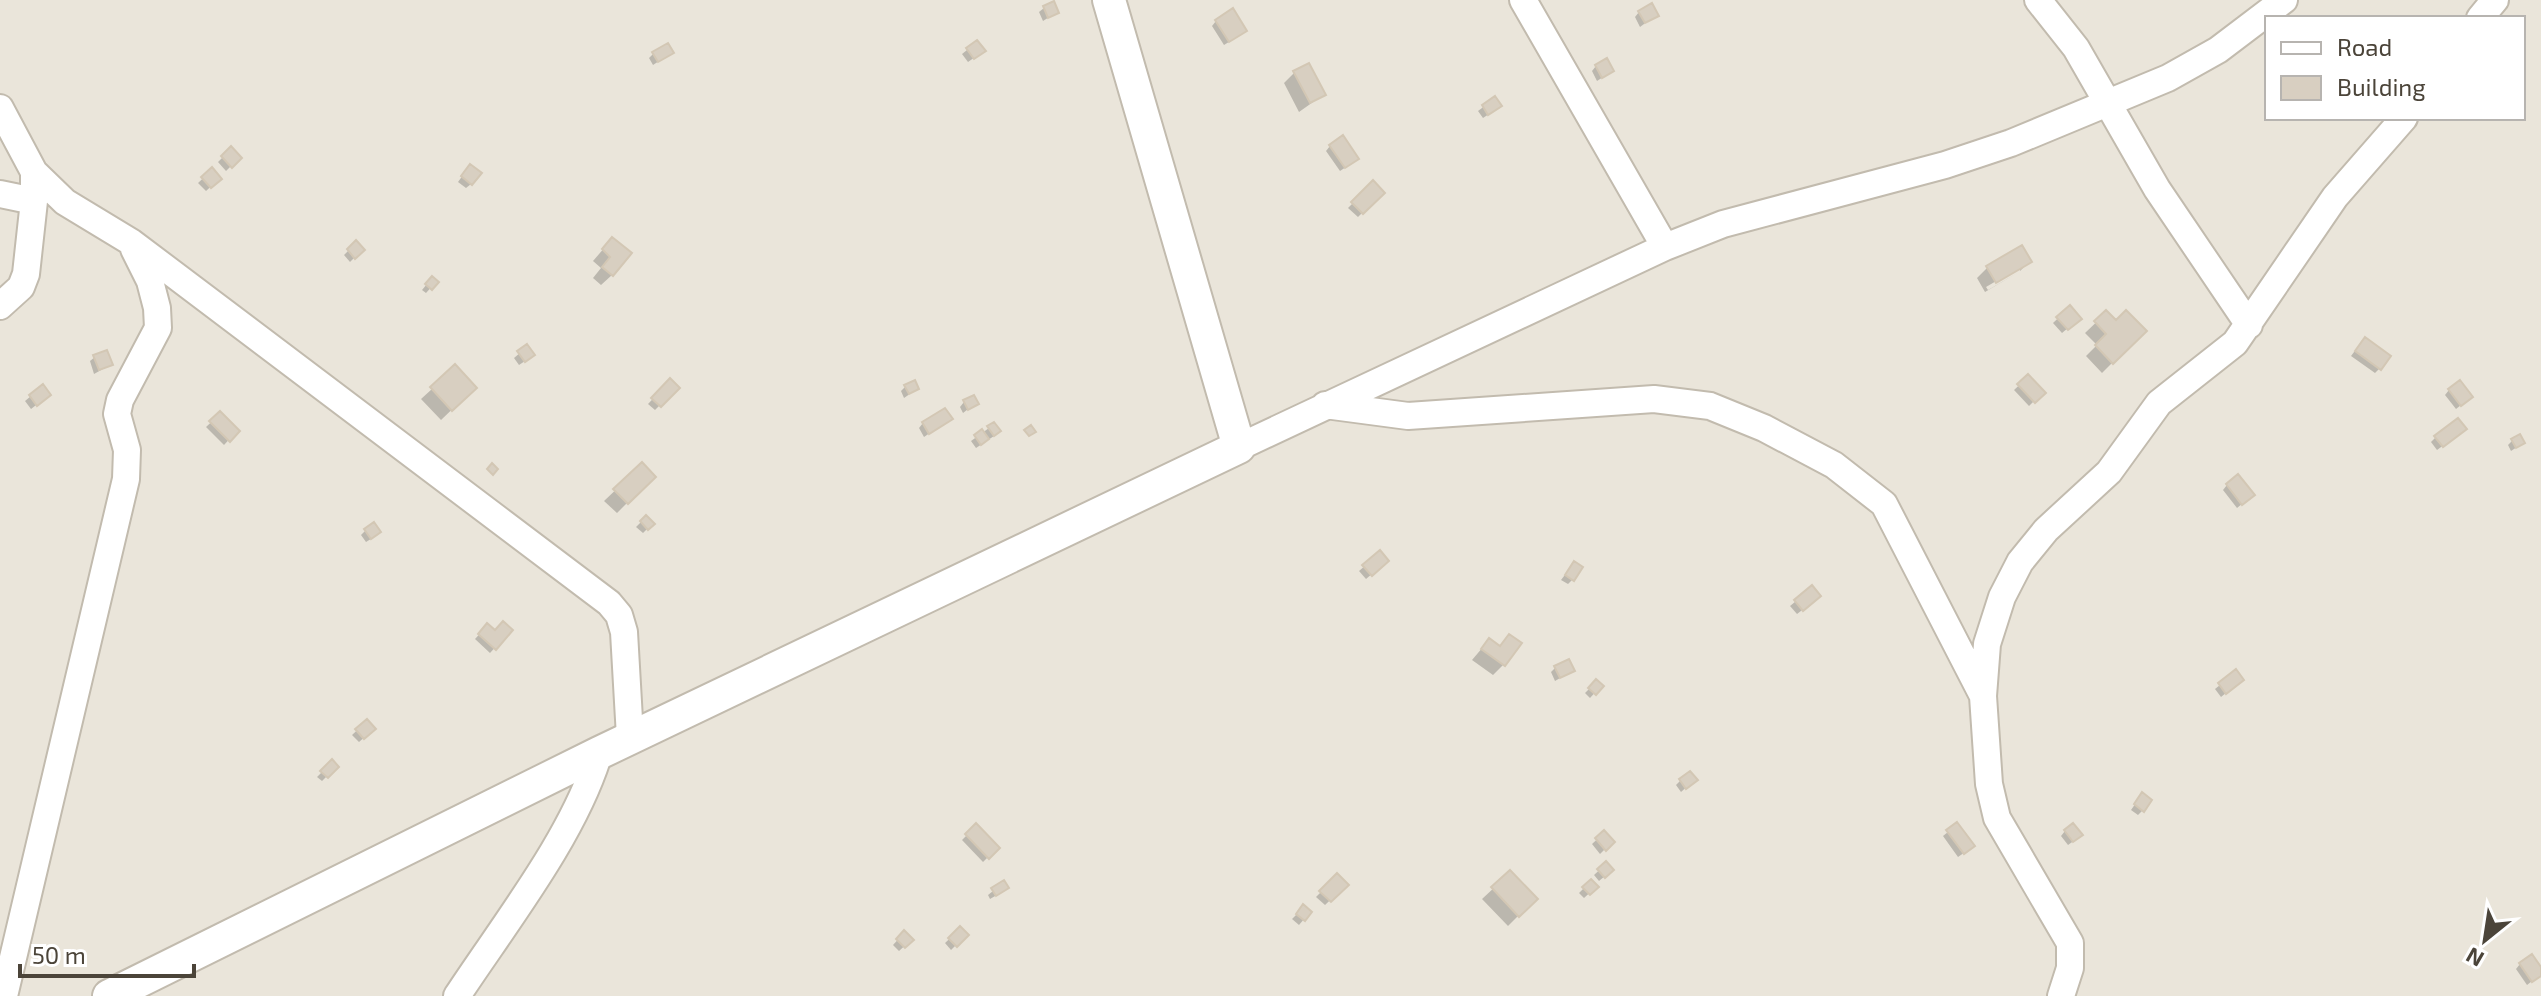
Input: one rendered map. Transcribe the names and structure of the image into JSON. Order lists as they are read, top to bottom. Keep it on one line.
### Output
{"legend":["Road","Building"],"scale_bar":"50 m","north":"bottom left"}
